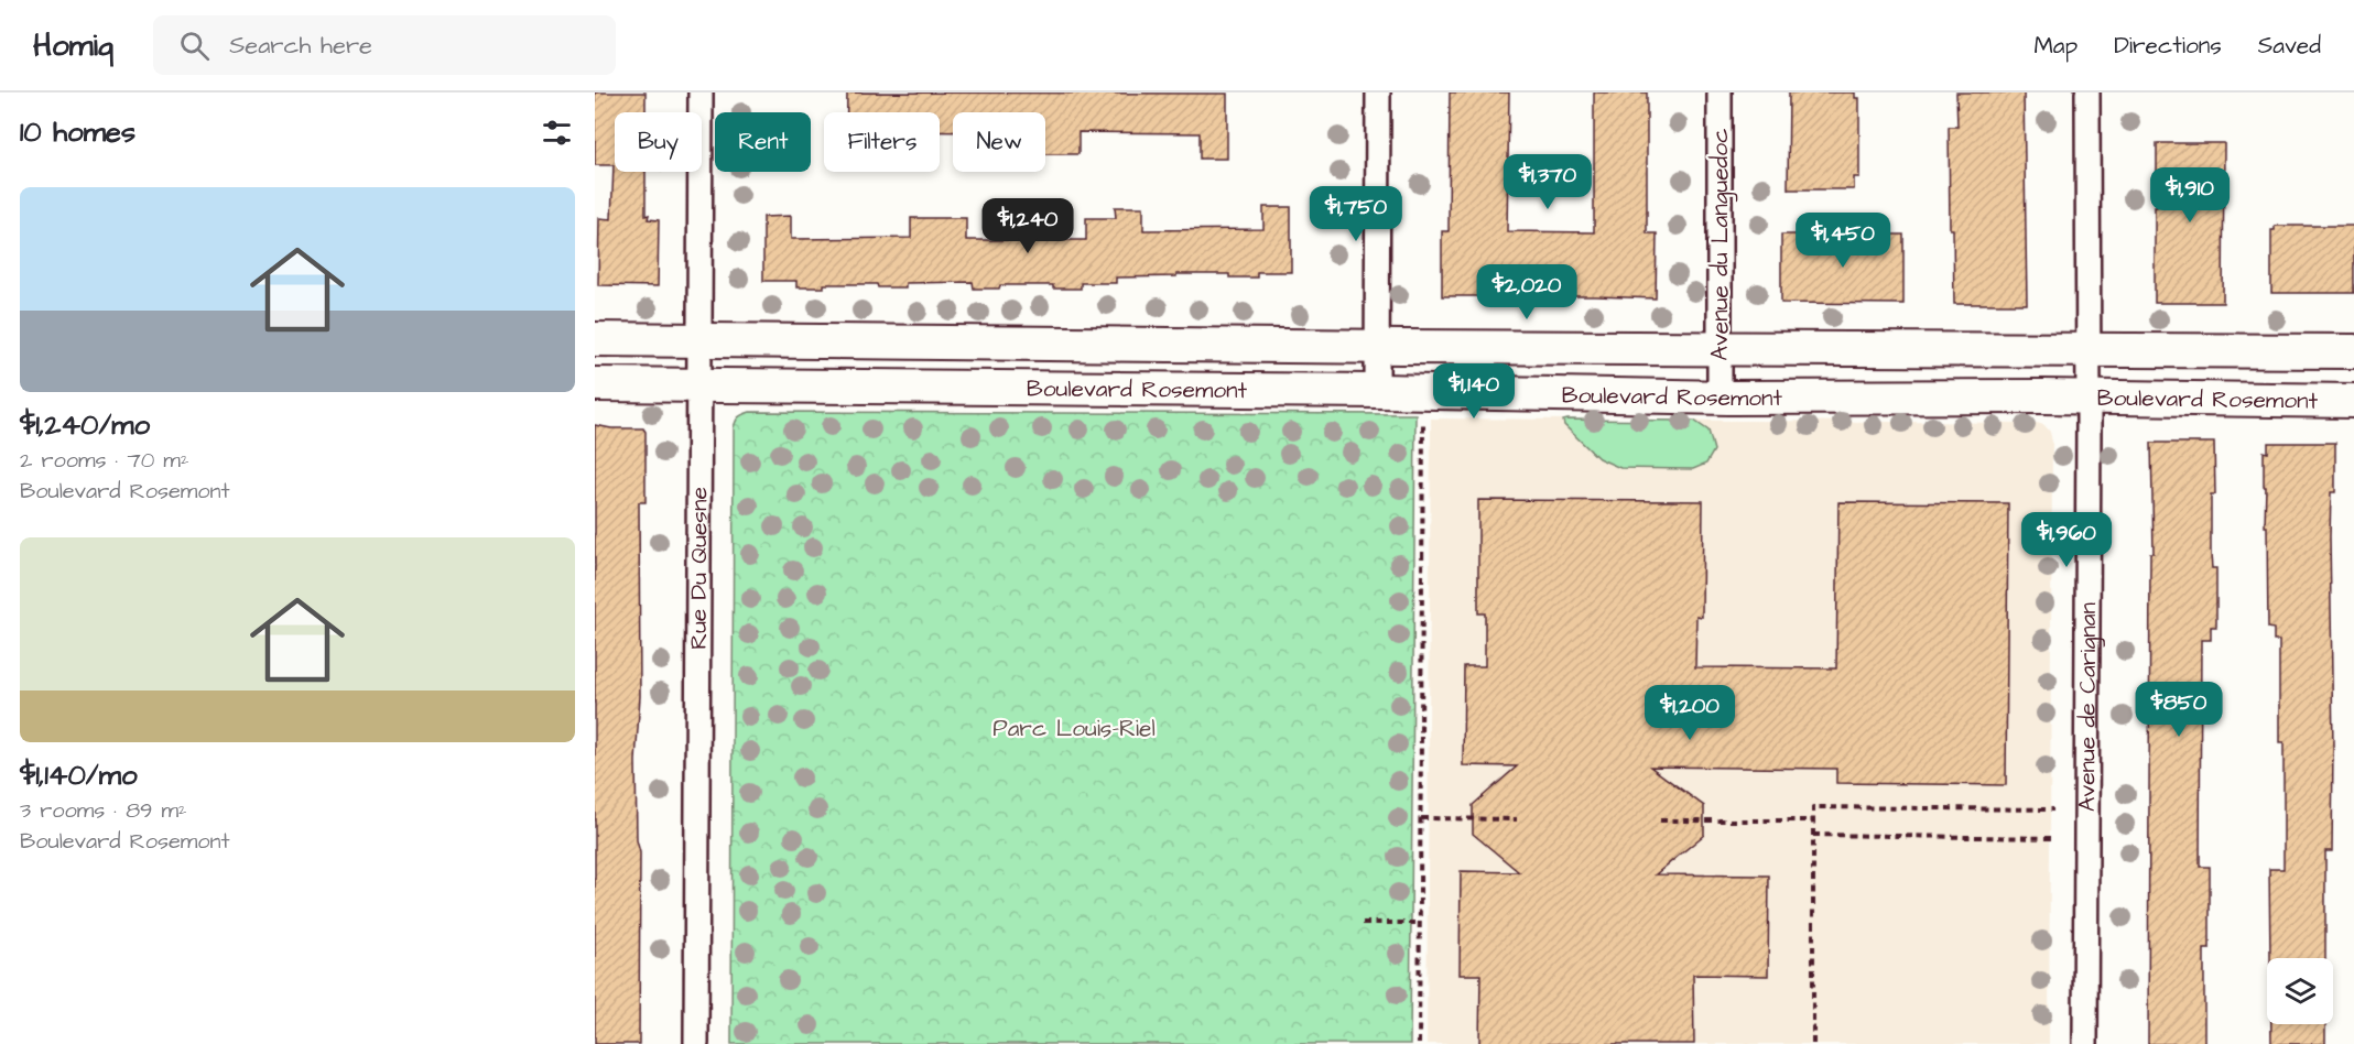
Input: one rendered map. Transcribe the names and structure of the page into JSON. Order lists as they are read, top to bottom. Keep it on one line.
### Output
{"streets":{"main road":["Boulevard Rosemont"],"street":["Avenue du Languedoc","Rue Du Quesne","Avenue de Carignan"]},"crossings":[["Avenue du Languedoc","Boulevard Rosemont"],["Boulevard Rosemont","Rue Du Quesne"],["Boulevard Rosemont","Avenue de Carignan"]],"parks":["Parc Louis-Riel"],"page":{"header":"Homiq","search":"Search here","nav":["Map","Directions","Saved"],"heading":"10 homes","chip":["Buy","Rent","Filters","New"],"price":["$1,370","$1,910","$1,750","$1,240","$1,450","$2,020","$1,140","$1,960","$850","$1,200"],"list":[{"name":"$1,240/mo","note":"2 rooms · 70 m² · Boulevard Rosemont"},{"name":"$1,140/mo","note":"3 rooms · 89 m² · Boulevard Rosemont"}]}}
